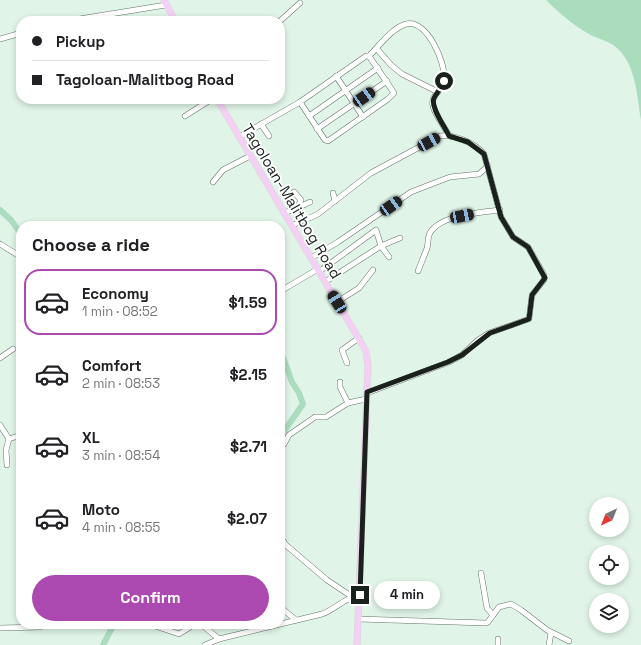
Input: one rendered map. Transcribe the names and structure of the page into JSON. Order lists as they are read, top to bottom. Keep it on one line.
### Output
{"streets":{"main road":["Tagoloan-Malitbog Road"]},"north":"bottom left","page":{"banner":["Pickup","Tagoloan-Malitbog Road"],"heading":"Choose a ride","list":[{"name":"Economy","note":"1 min · 08:52","value":"$1.59"},{"name":"Comfort","note":"2 min · 08:53","value":"$2.15"},{"name":"XL","note":"3 min · 08:54","value":"$2.71"},{"name":"Moto","note":"4 min · 08:55","value":"$2.07"}],"buttons":"Confirm","bubble":"4 min"}}
